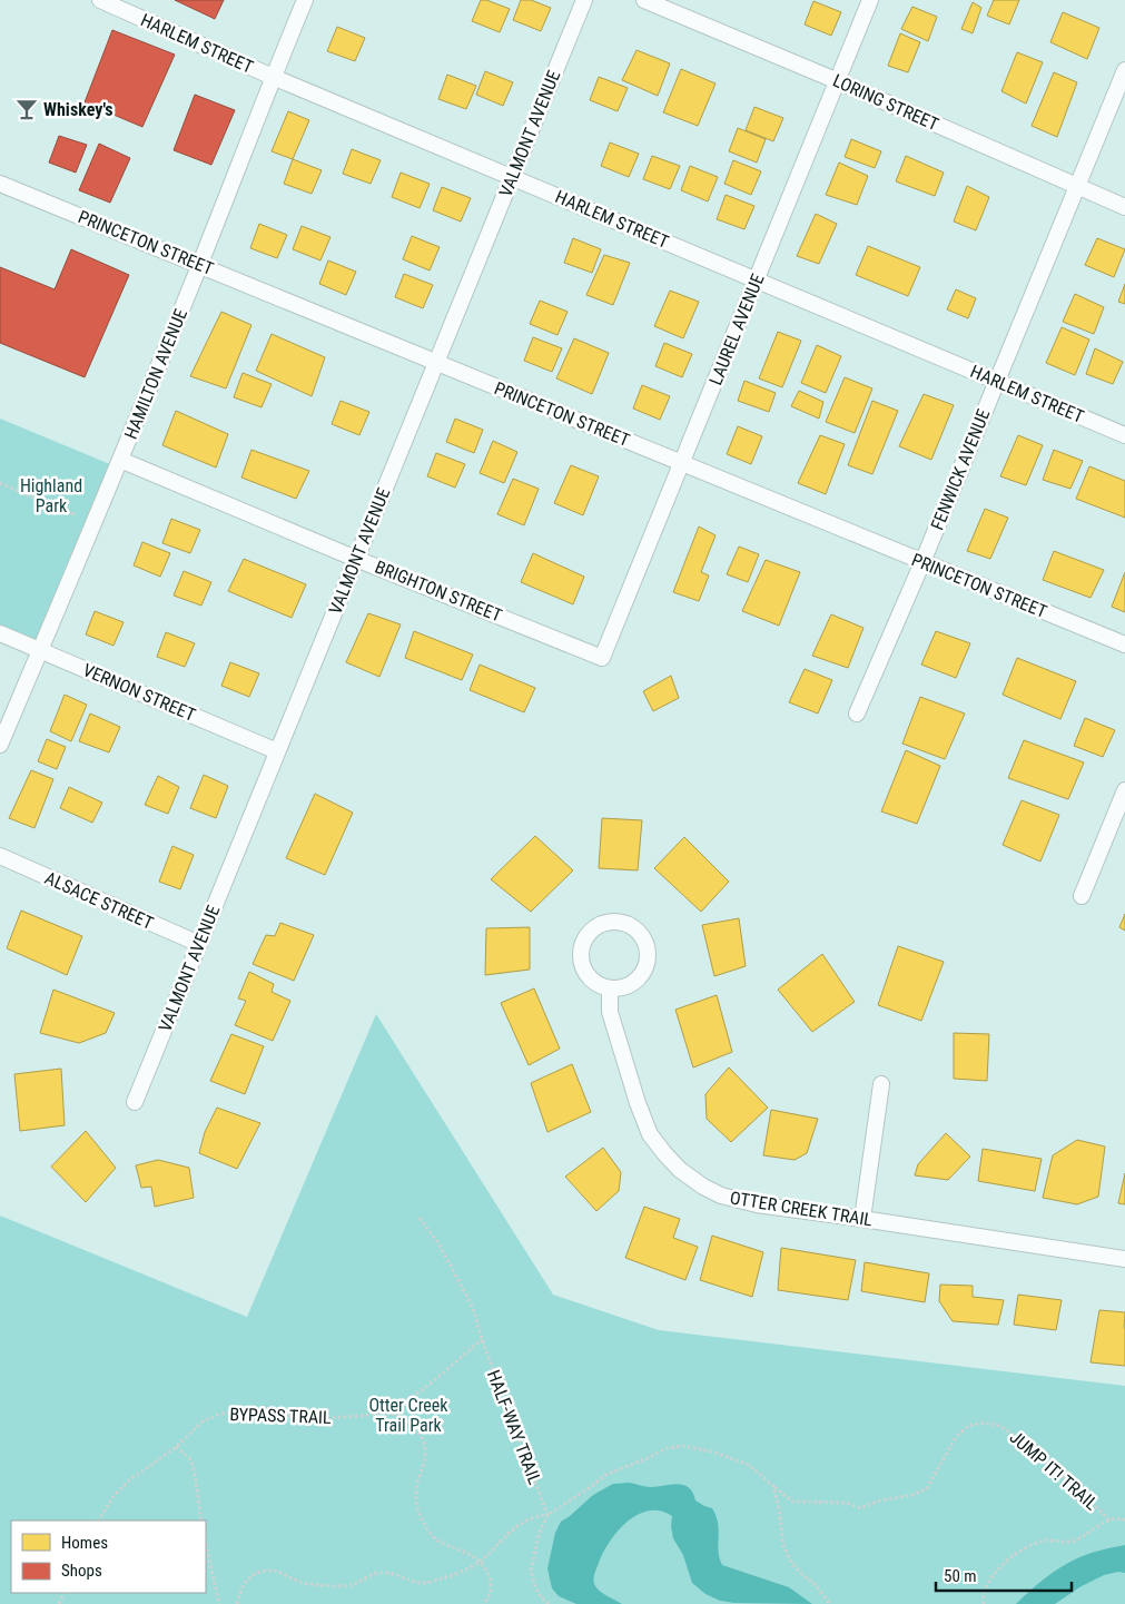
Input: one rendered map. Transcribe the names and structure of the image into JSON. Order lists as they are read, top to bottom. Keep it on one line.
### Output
{"streets":{"street":["HARLEM STREET","LORING STREET","VALMONT AVENUE","PRINCETON STREET","LAUREL AVENUE","HAMILTON AVENUE","FENWICK AVENUE","BRIGHTON STREET","VERNON STREET","ALSACE STREET","OTTER CREEK TRAIL"],"path":["BYPASS TRAIL","HALF-WAY TRAIL","JUMP IT! TRAIL"]},"crossings":[["HARLEM STREET","VALMONT AVENUE"],["HARLEM STREET","LAUREL AVENUE"],["HARLEM STREET","HAMILTON AVENUE"],["HARLEM STREET","FENWICK AVENUE"],["LORING STREET","LAUREL AVENUE"],["LORING STREET","FENWICK AVENUE"],["VALMONT AVENUE","PRINCETON STREET"],["VALMONT AVENUE","BRIGHTON STREET"],["VALMONT AVENUE","VERNON STREET"],["VALMONT AVENUE","ALSACE STREET"],["PRINCETON STREET","LAUREL AVENUE"],["PRINCETON STREET","HAMILTON AVENUE"],["PRINCETON STREET","FENWICK AVENUE"],["LAUREL AVENUE","BRIGHTON STREET"],["HAMILTON AVENUE","BRIGHTON STREET"],["HAMILTON AVENUE","VERNON STREET"],["BYPASS TRAIL","HALF-WAY TRAIL"],["HALF-WAY TRAIL","JUMP IT! TRAIL"]],"parks":["Highland Park","Otter Creek Trail Park"],"places":{"bar":["Whiskey's"]},"legend":["Homes","Shops"],"scale_bar":"50 m"}
